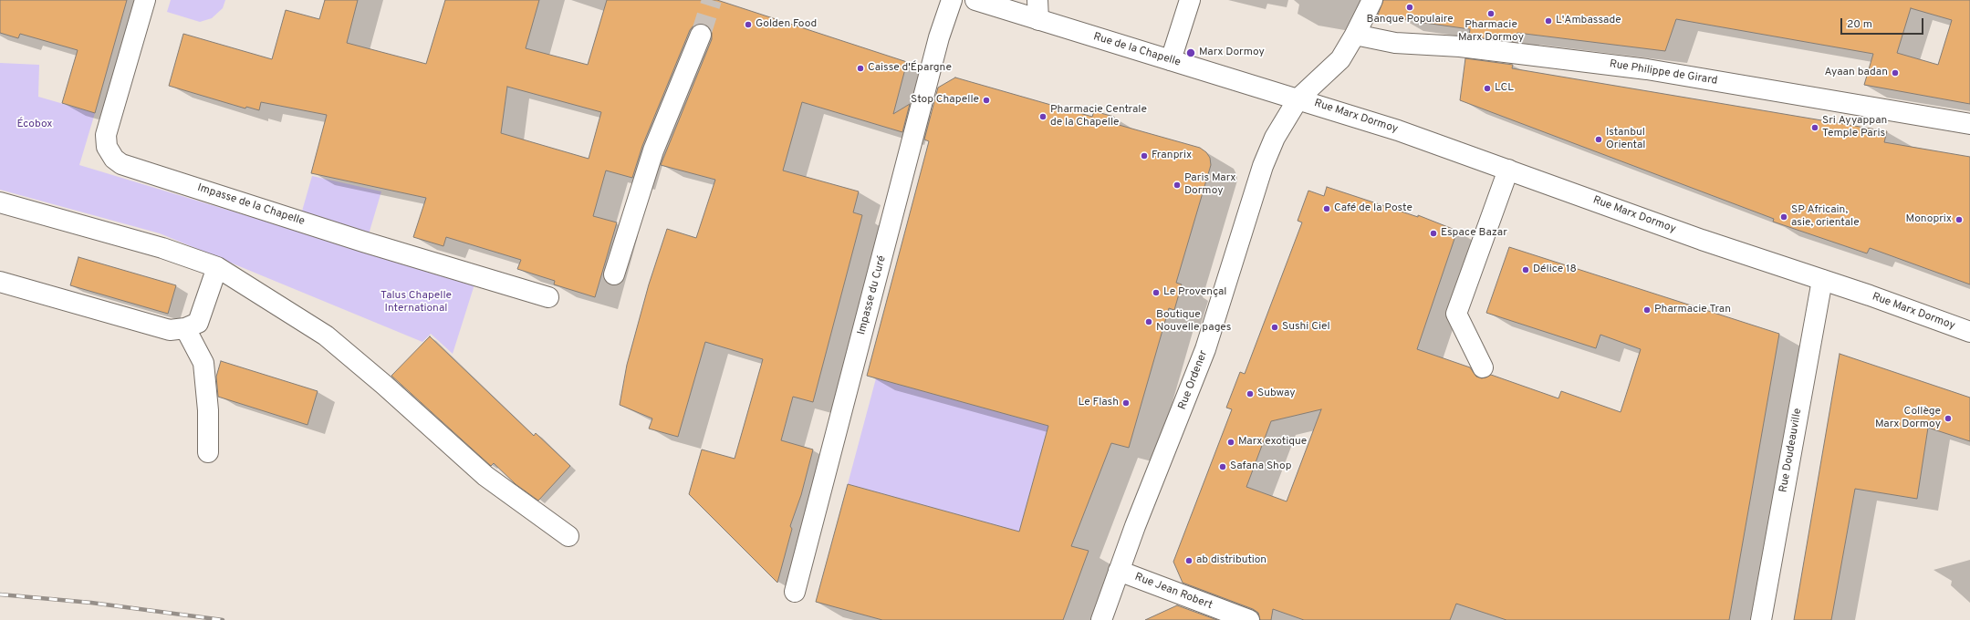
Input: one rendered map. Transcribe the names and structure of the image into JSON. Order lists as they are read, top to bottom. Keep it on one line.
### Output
{"streets":{"street":["Rue de la Chapelle","Rue Philippe de Girard","Rue Marx Dormoy","Impasse de la Chapelle","Impasse du Curé","Rue Ordener","Rue Doudeauville","Rue Jean Robert"]},"crossings":[["Rue de la Chapelle","Rue Marx Dormoy"],["Rue de la Chapelle","Rue Ordener"],["Rue Philippe de Girard","Rue Ordener"],["Rue Marx Dormoy","Rue Ordener"],["Rue Marx Dormoy","Rue Doudeauville"],["Rue Ordener","Rue Jean Robert"]],"parks":["Écobox","Talus Chapelle International"],"places":["Banque Populaire","Pharmacie Marx Dormoy","L'Ambassade","Golden Food","Marx Dormoy","Caisse d'Épargne","Ayaan badan","LCL","Stop Chapelle","Pharmacie Centrale de la Chapelle","Sri Ayyappan Temple Paris","Istanbul Oriental","Franprix","Paris Marx Dormoy","Café de la Poste","SP Africain, asie, orientale","Monoprix","Espace Bazar","Délice 18","Le Provençal","Pharmacie Tran","Boutique Nouvelle pages","Sushi Ciel","Subway","Le Flash","Collège Marx Dormoy","Marx exotique","Safana Shop","ab distribution"],"scale_bar":"20 m"}
